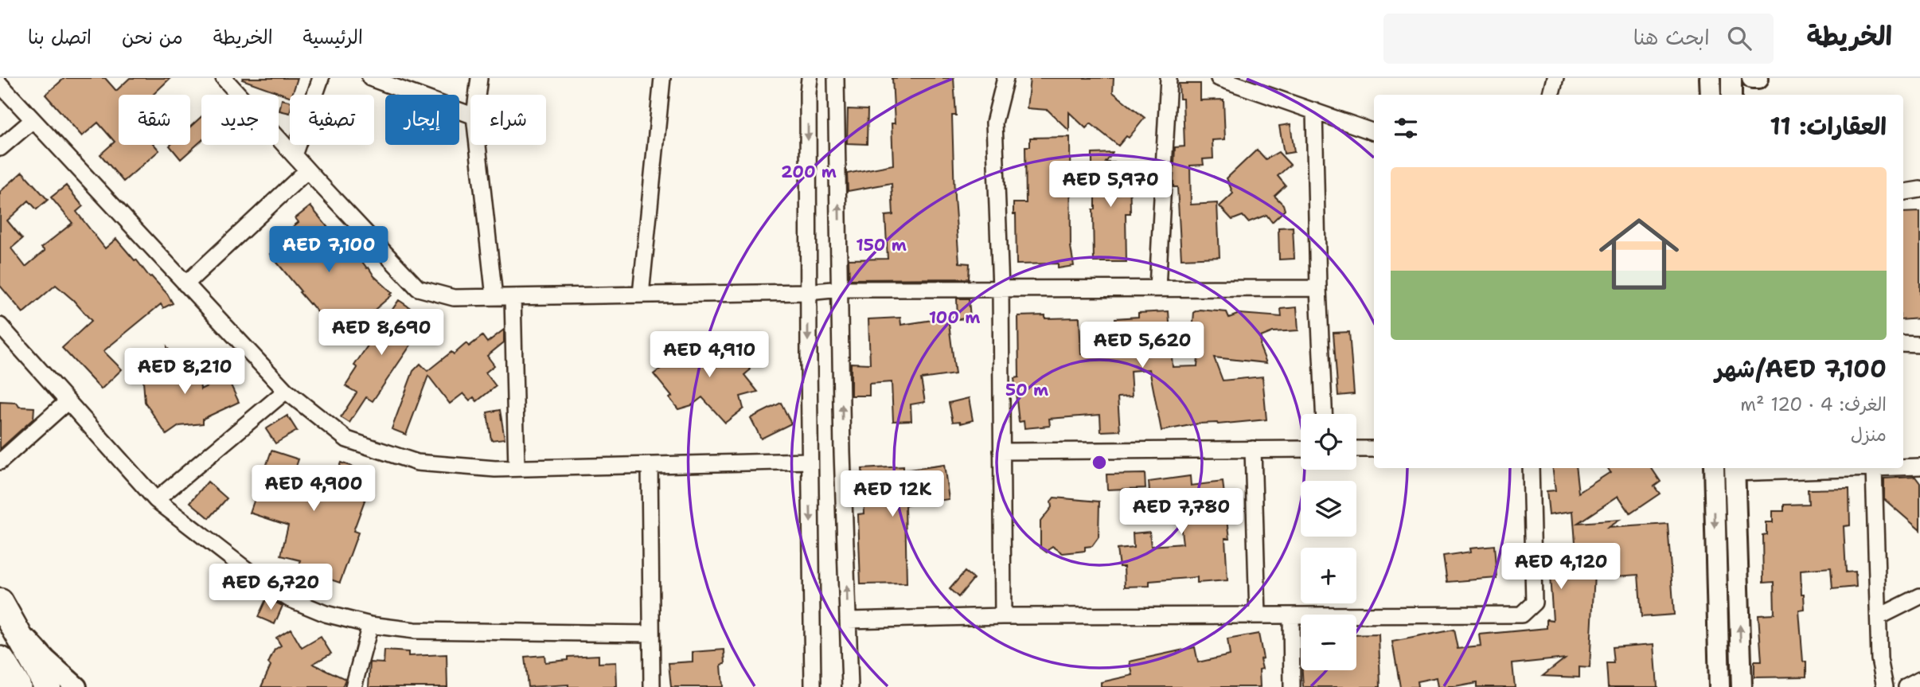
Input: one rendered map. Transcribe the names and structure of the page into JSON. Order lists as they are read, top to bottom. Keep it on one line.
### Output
{"page":{"header":"الخريطة","search":"ابحث هنا","nav":["الرئيسية","الخريطة","من نحن","اتصل بنا"],"chip":["شراء","إيجار","تصفية","جديد","شقة"],"heading":"العقارات: 11","price":["AED 5,970","AED 7,100","AED 8,690","AED 5,620","AED 4,910","AED 8,210","AED 4,900","AED 12K","AED 7,780","AED 4,120","AED 6,720"],"list":[{"name":"AED 7,100/شهر","note":"الغرف: 4 · 120 m² · منزل"}],"map_buttons":["+","−"]},"rings":["200 m","150 m","100 m","50 m"]}
